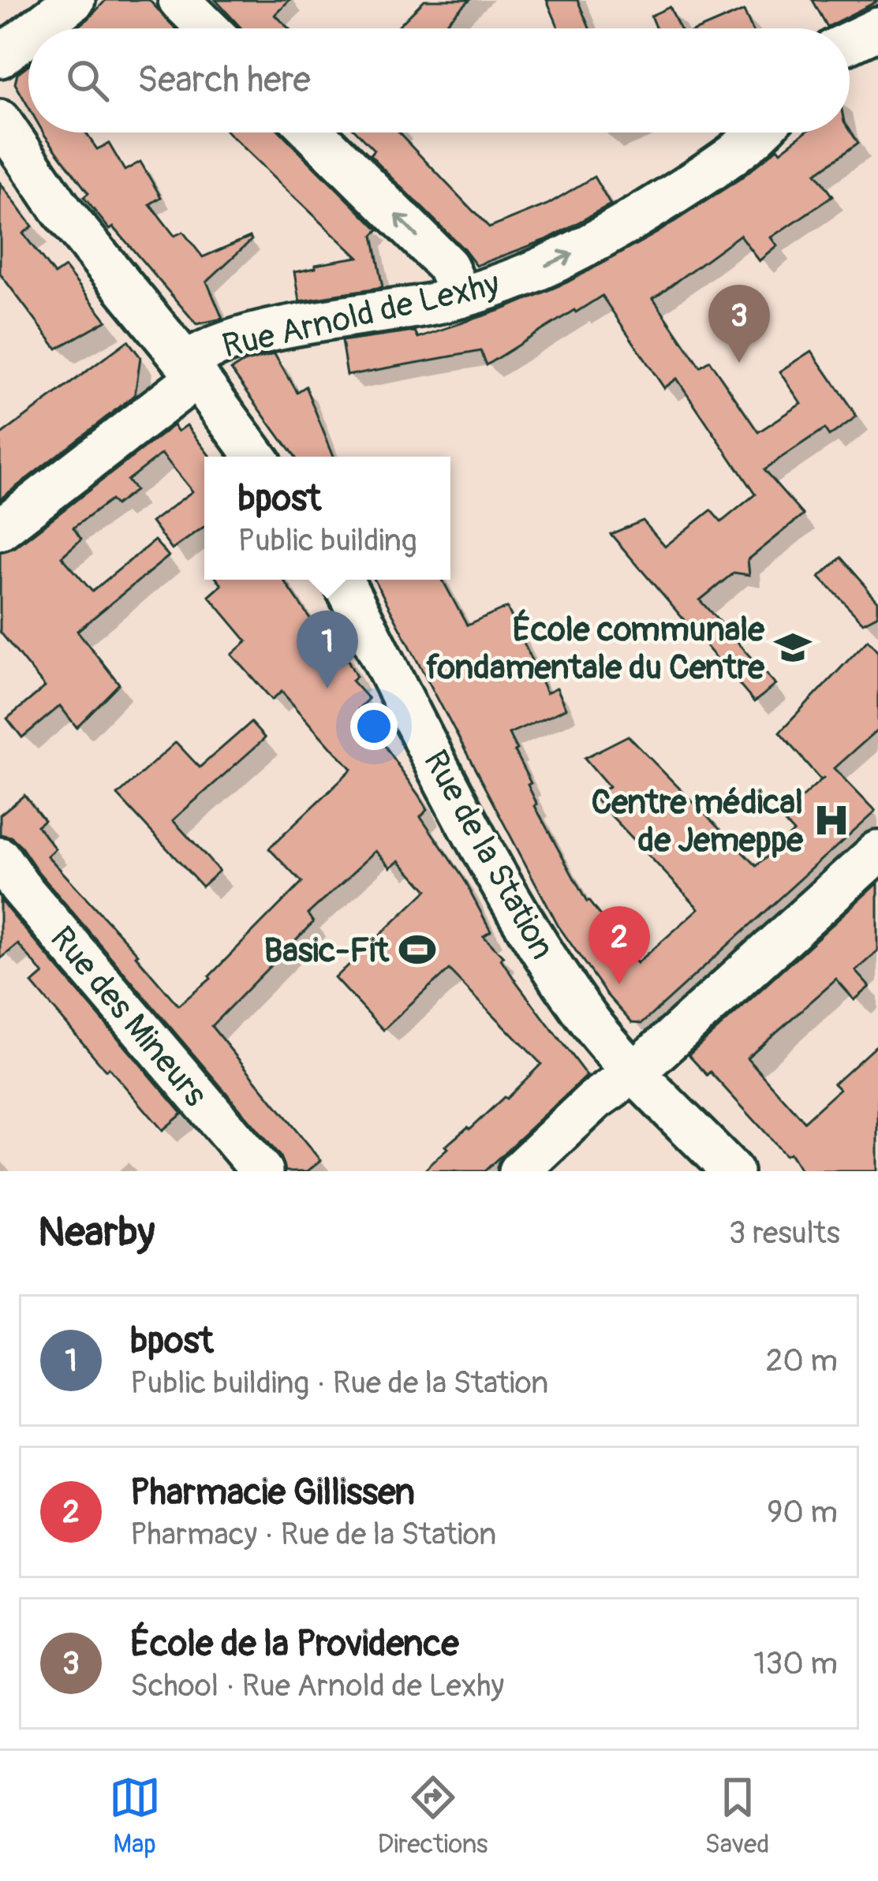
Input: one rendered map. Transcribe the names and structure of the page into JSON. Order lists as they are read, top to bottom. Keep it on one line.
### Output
{"streets":{"street":["Rue Arnold de Lexhy","Rue de la Station","Rue des Mineurs"]},"one_way":["Rue Arnold de Lexhy"],"places":{"school or university":["École communale fondamentale du Centre"],"hospital":["Centre médical de Jemeppe"],"sports":["Basic-Fit"]},"page":{"search":"Search here","pins":["3","1","2"],"popup":["bpost","Public building"],"heading":["Nearby","3 results"],"list":[{"mark":"1","name":"bpost","note":"Public building · Rue de la Station","value":"20 m"},{"mark":"2","name":"Pharmacie Gillissen","note":"Pharmacy · Rue de la Station","value":"90 m"},{"mark":"3","name":"École de la Providence","note":"School · Rue Arnold de Lexhy","value":"130 m"}],"nav":["Map","Directions","Saved"]}}
